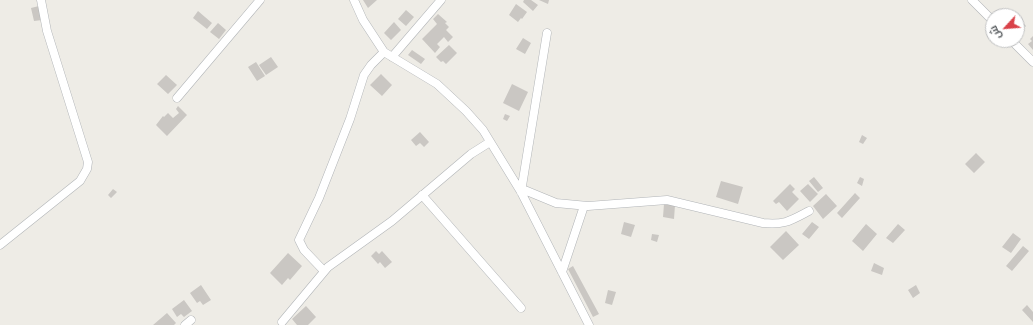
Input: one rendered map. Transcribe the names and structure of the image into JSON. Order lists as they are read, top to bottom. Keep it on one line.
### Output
{"north":"bottom left"}
